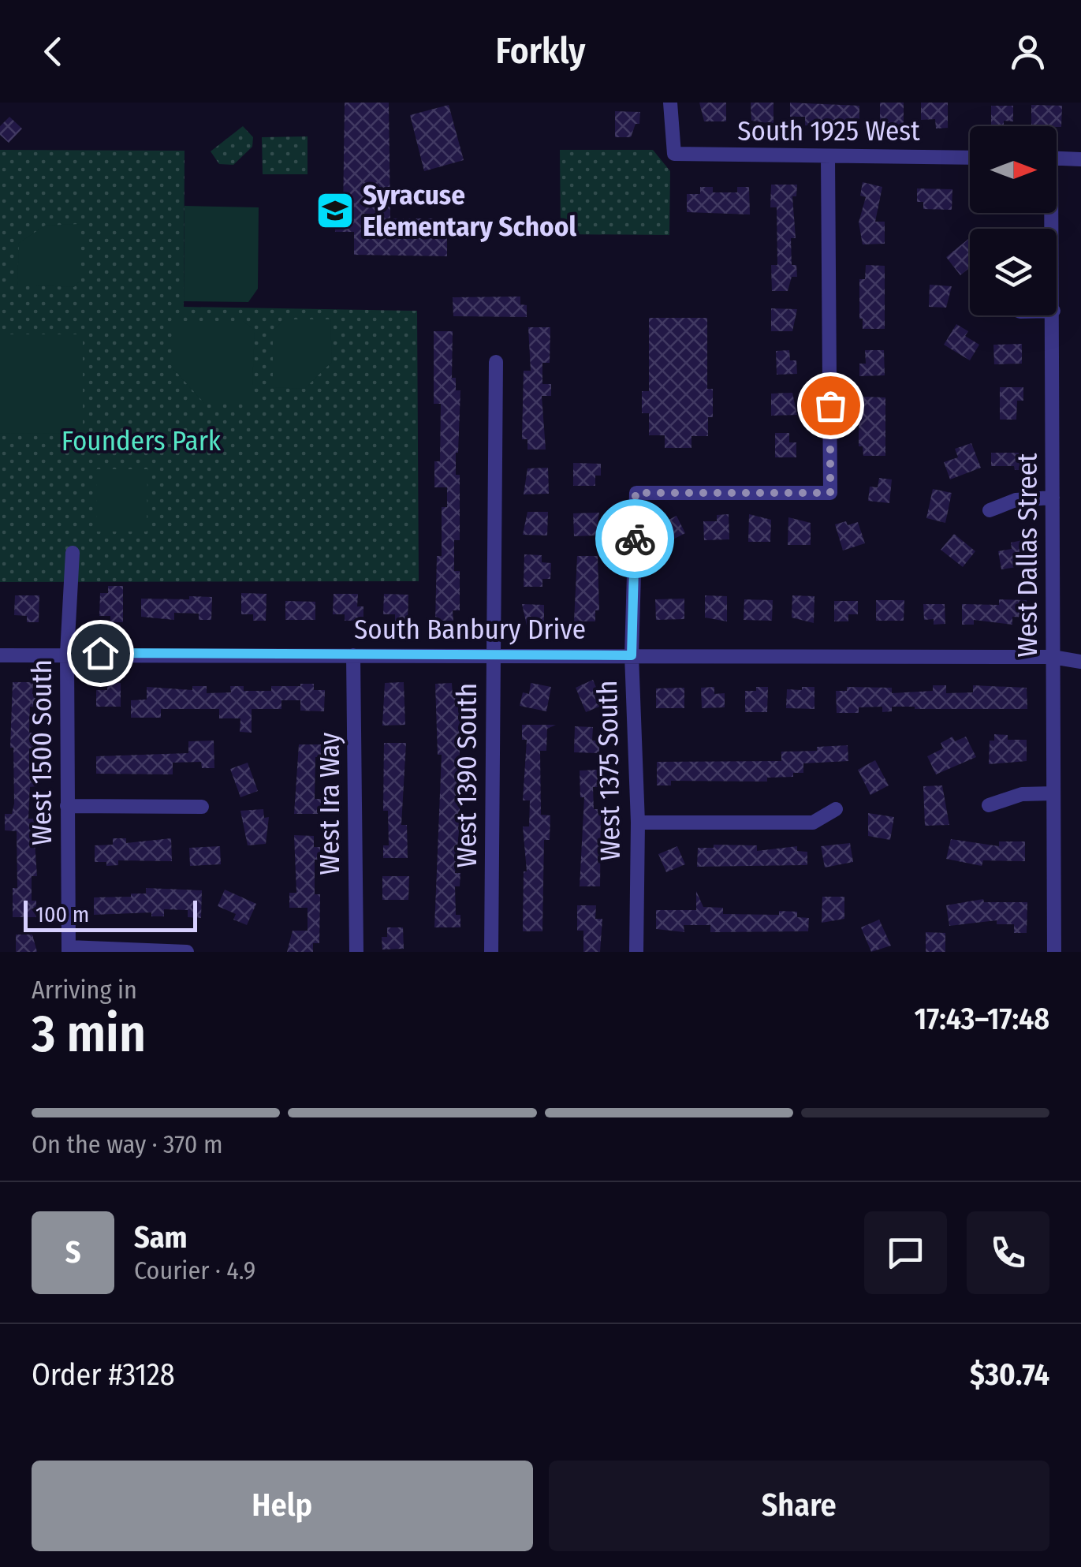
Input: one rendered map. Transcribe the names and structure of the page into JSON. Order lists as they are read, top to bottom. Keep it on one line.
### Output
{"streets":{"street":["South 1925 West","West Dallas Street","South Banbury Drive","West 1500 South","West 1375 South","West 1390 South","West Ira Way"]},"crossings":[["South 1925 West","West 1375 South"],["West Dallas Street","South Banbury Drive"],["South Banbury Drive","West 1500 South"],["South Banbury Drive","West 1375 South"],["South Banbury Drive","West 1390 South"],["South Banbury Drive","West Ira Way"]],"parks":["Founders Park"],"places":{"school or university":["Syracuse Elementary School"]},"scale_bar":"100 m","north":"right","page":{"header":"Forkly","scale":"100 m","heading":["3 min","Arriving in","17:43–17:48"],"panel":["Sam","Courier · 4.9","Order #3128","$30.74"],"bar":"On the way · 370 m","round":"S","buttons":["Help","Share"]}}
